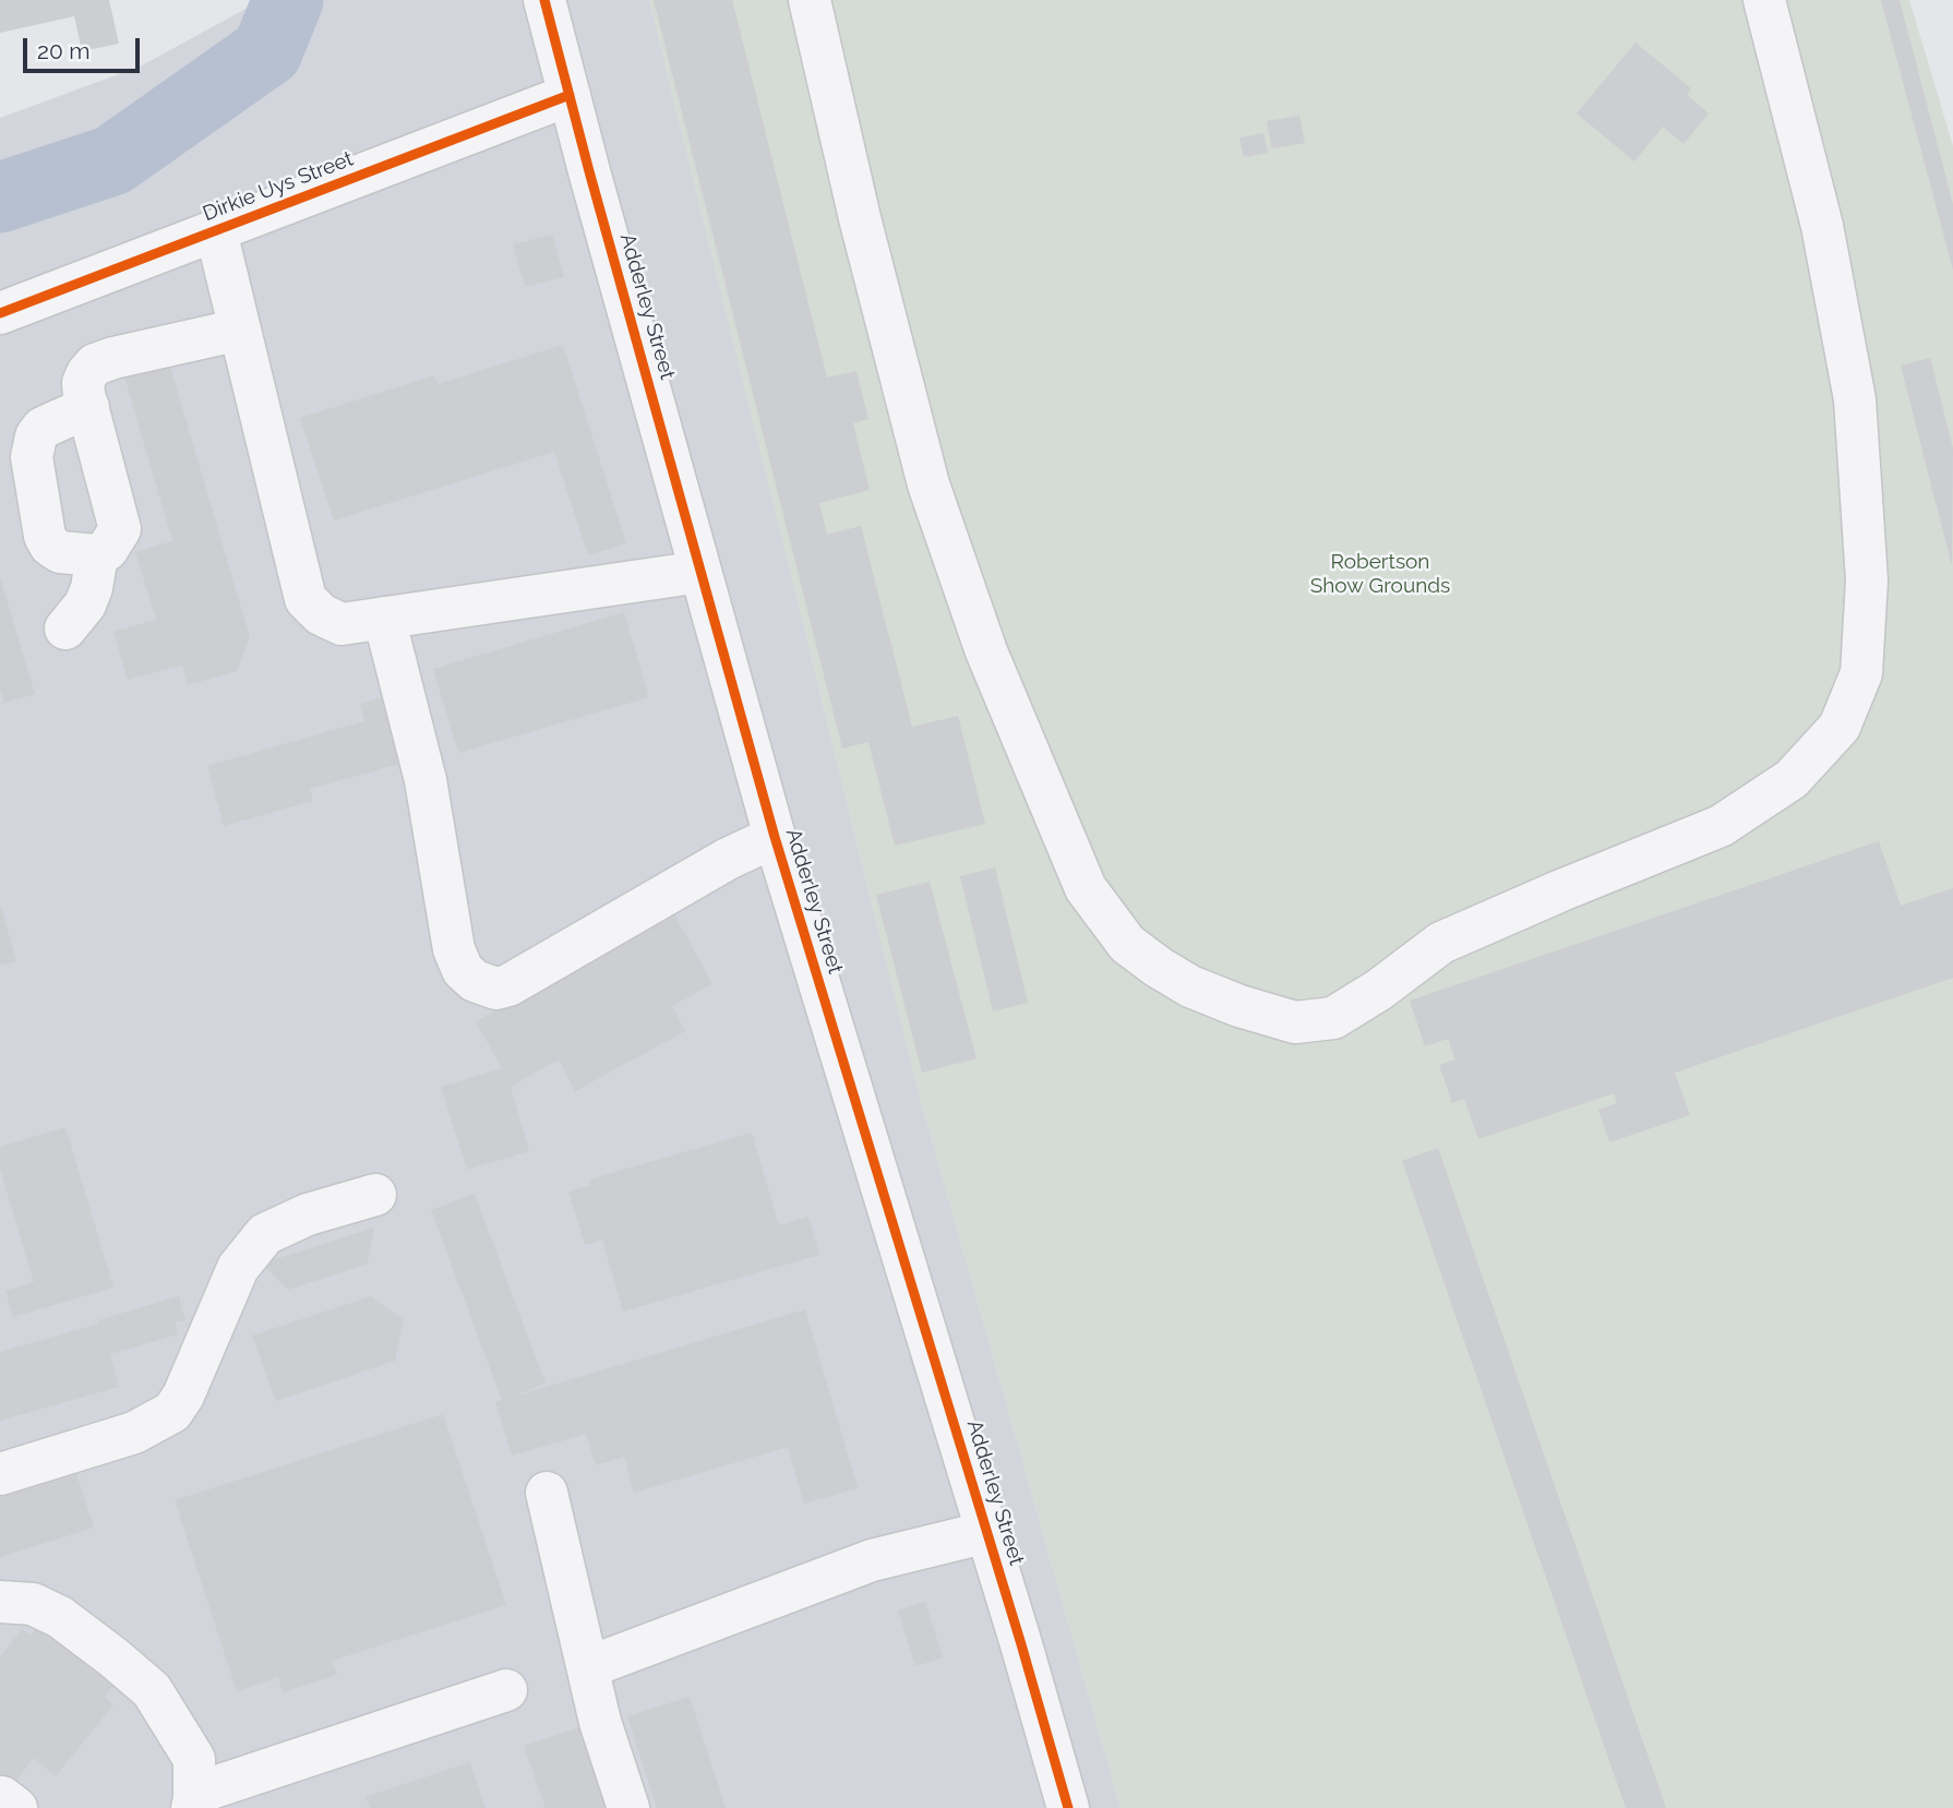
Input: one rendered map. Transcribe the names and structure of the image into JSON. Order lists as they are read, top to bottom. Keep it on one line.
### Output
{"streets":{"street":["Dirkie Uys Street","Adderley Street"]},"crossings":[["Dirkie Uys Street","Adderley Street"]],"parks":["Robertson Show Grounds"],"scale_bar":"20 m"}
